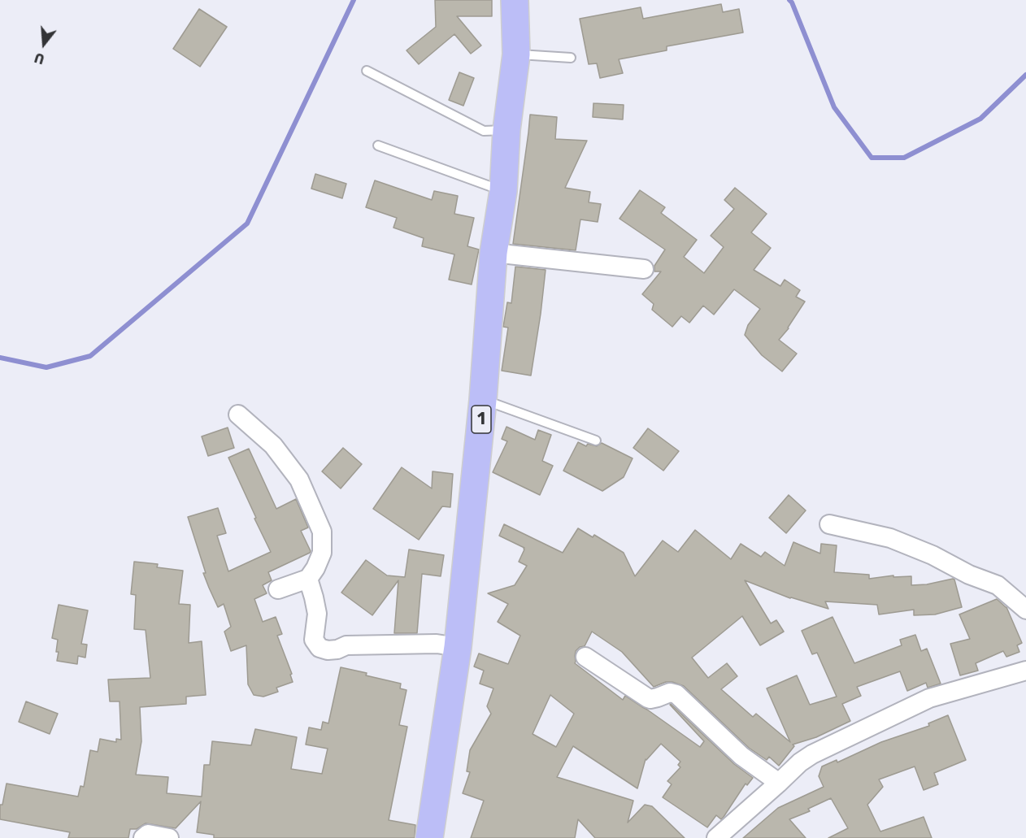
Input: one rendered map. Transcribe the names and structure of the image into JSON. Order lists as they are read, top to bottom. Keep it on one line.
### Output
{"streets":{"highway":["1"]},"north":"bottom"}
